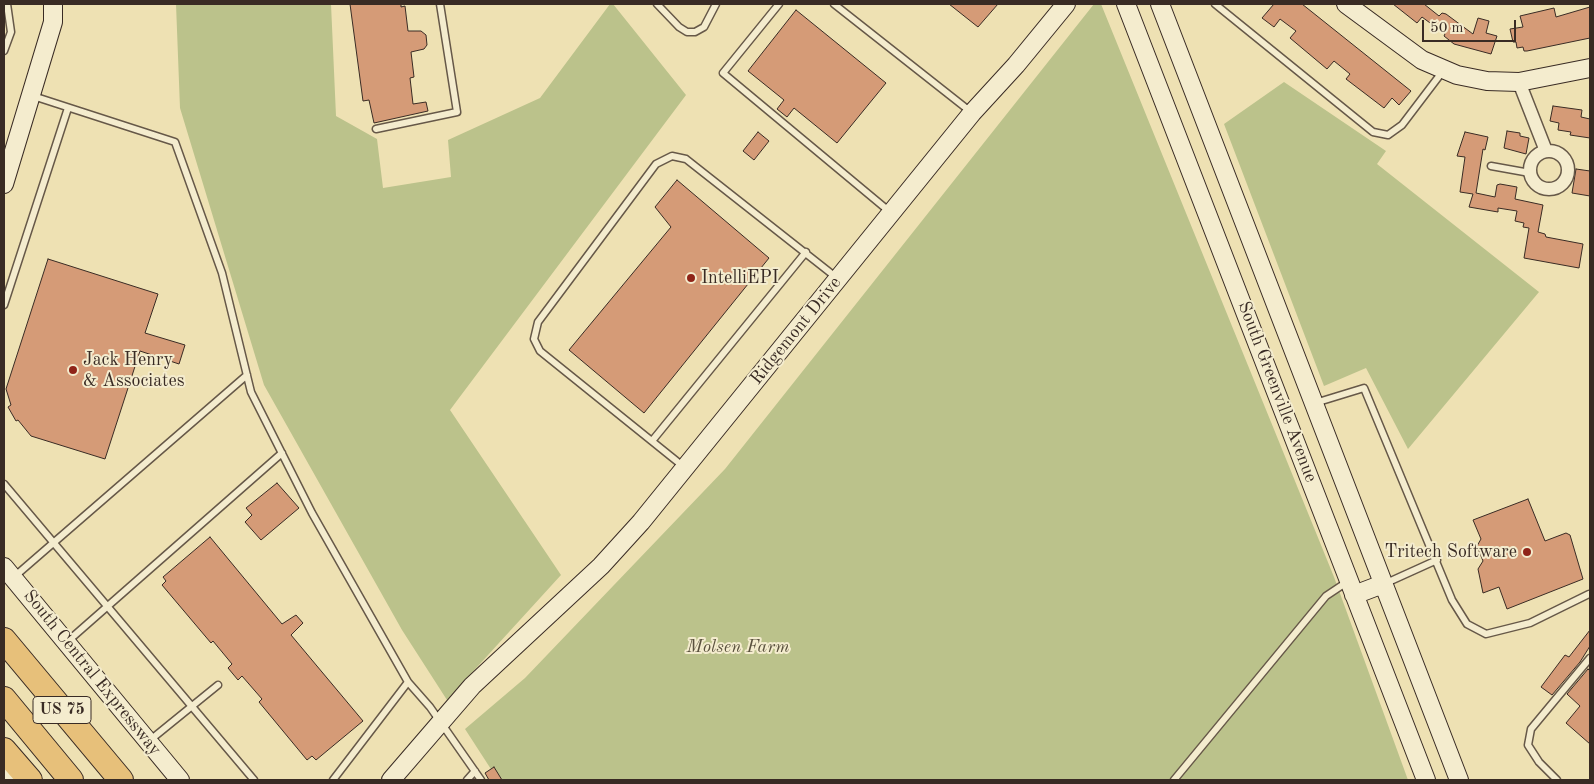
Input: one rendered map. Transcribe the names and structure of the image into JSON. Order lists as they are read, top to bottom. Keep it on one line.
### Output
{"streets":{"highway":["US 75"],"main road":["Ridgemont Drive","South Greenville Avenue","South Central Expressway"]},"parks":["Molsen Farm"],"places":["IntelliEPI","Jack Henry & Associates","Tritech Software"],"scale_bar":"50 m"}
